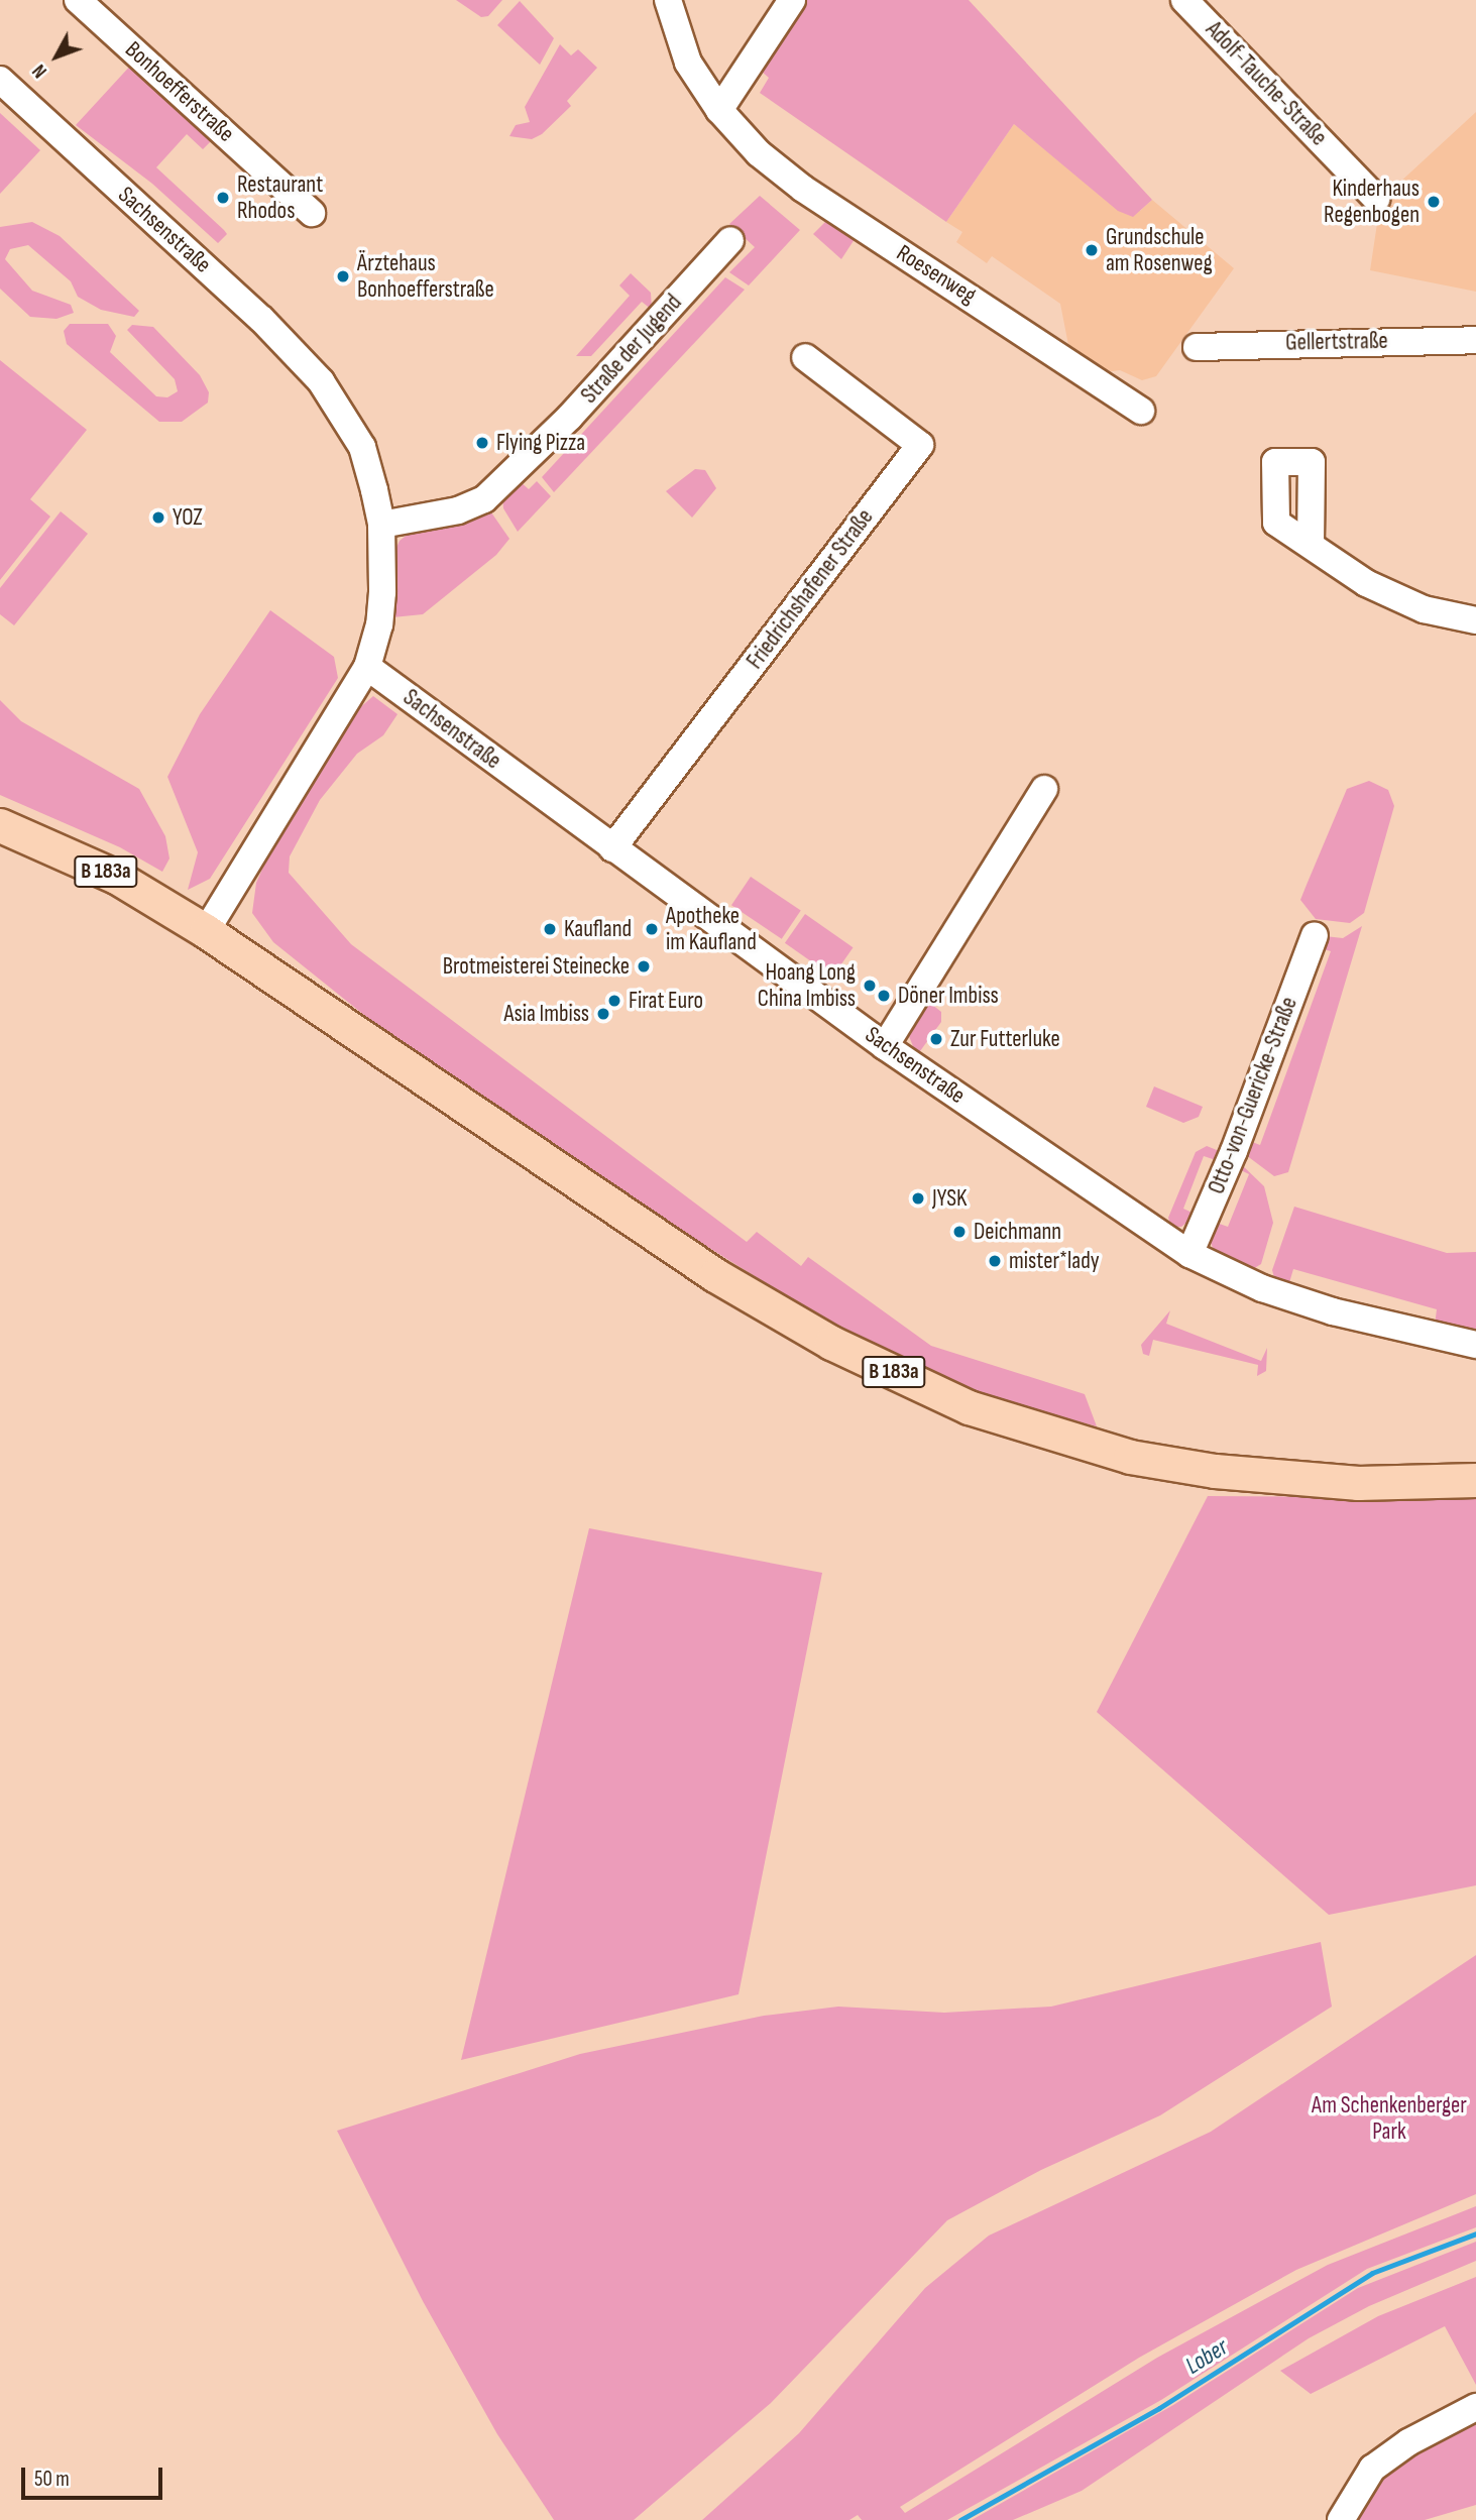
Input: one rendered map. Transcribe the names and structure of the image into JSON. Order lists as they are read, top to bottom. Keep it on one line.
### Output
{"streets":{"main road":["B 183a"],"street":["Adolf-Tauche-Straße","Bonhoefferstraße","Sachsenstraße","Roesenweg","Gellertstraße","Straße der Jugend","Friedrichshafener Straße","Otto-von-Guericke-Straße"]},"crossings":[["Sachsenstraße","Straße der Jugend"],["Sachsenstraße","Friedrichshafener Straße"],["Sachsenstraße","B 183a"],["Sachsenstraße","Otto-von-Guericke-Straße"]],"water":["Lober"],"parks":["Am Schenkenberger Park"],"places":["Restaurant Rhodos","Kinderhaus Regenbogen","Grundschule am Rosenweg","Ärztehaus Bonhoefferstraße","Flying Pizza","YOZ","Kaufland","Apotheke im Kaufland","Brotmeisterei Steinecke","Hoang Long China Imbiss","Döner Imbiss","Firat Euro","Asia Imbiss","Zur Futterluke","JYSK","Deichmann","mister*lady"],"scale_bar":"50 m","north":"bottom left"}
